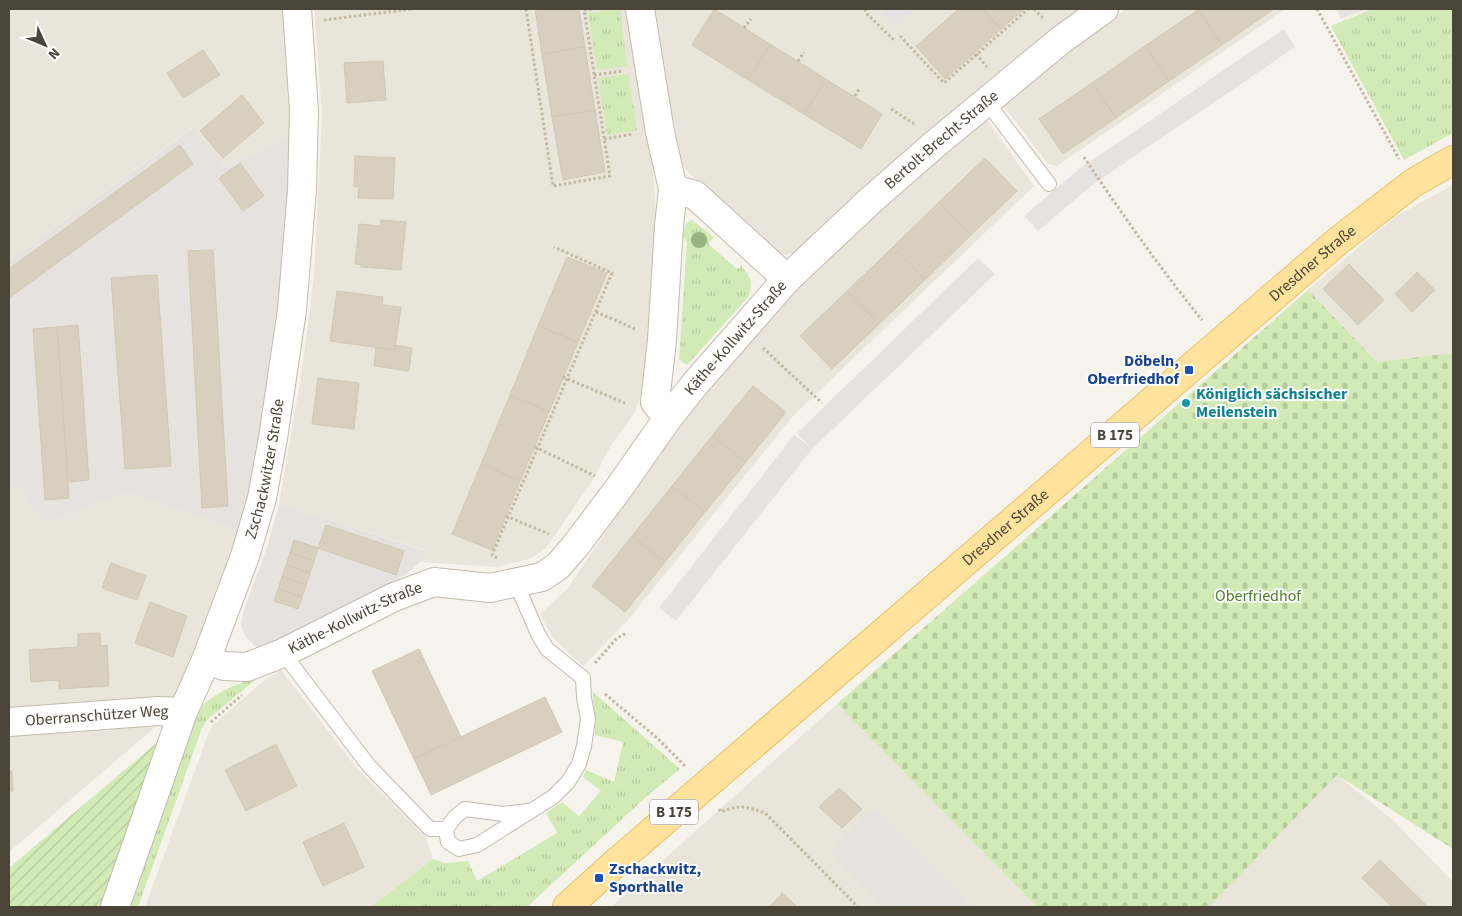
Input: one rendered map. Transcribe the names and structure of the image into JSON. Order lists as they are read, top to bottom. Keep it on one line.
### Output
{"streets":{"main road":["Dresdner Straße","B 175"],"street":["Bertolt-Brecht-Straße","Käthe-Kollwitz-Straße","Zschackwitzer Straße","Oberranschützer Weg"]},"crossings":[["Bertolt-Brecht-Straße","Käthe-Kollwitz-Straße"],["Käthe-Kollwitz-Straße","Zschackwitzer Straße"],["Zschackwitzer Straße","Oberranschützer Weg"]],"parks":["Oberfriedhof"],"places":{"transit":["Döbeln, Oberfriedhof","Zschackwitz, Sporthalle"],"other":["Königlich sächsischer Meilenstein"]},"north":"bottom right"}
